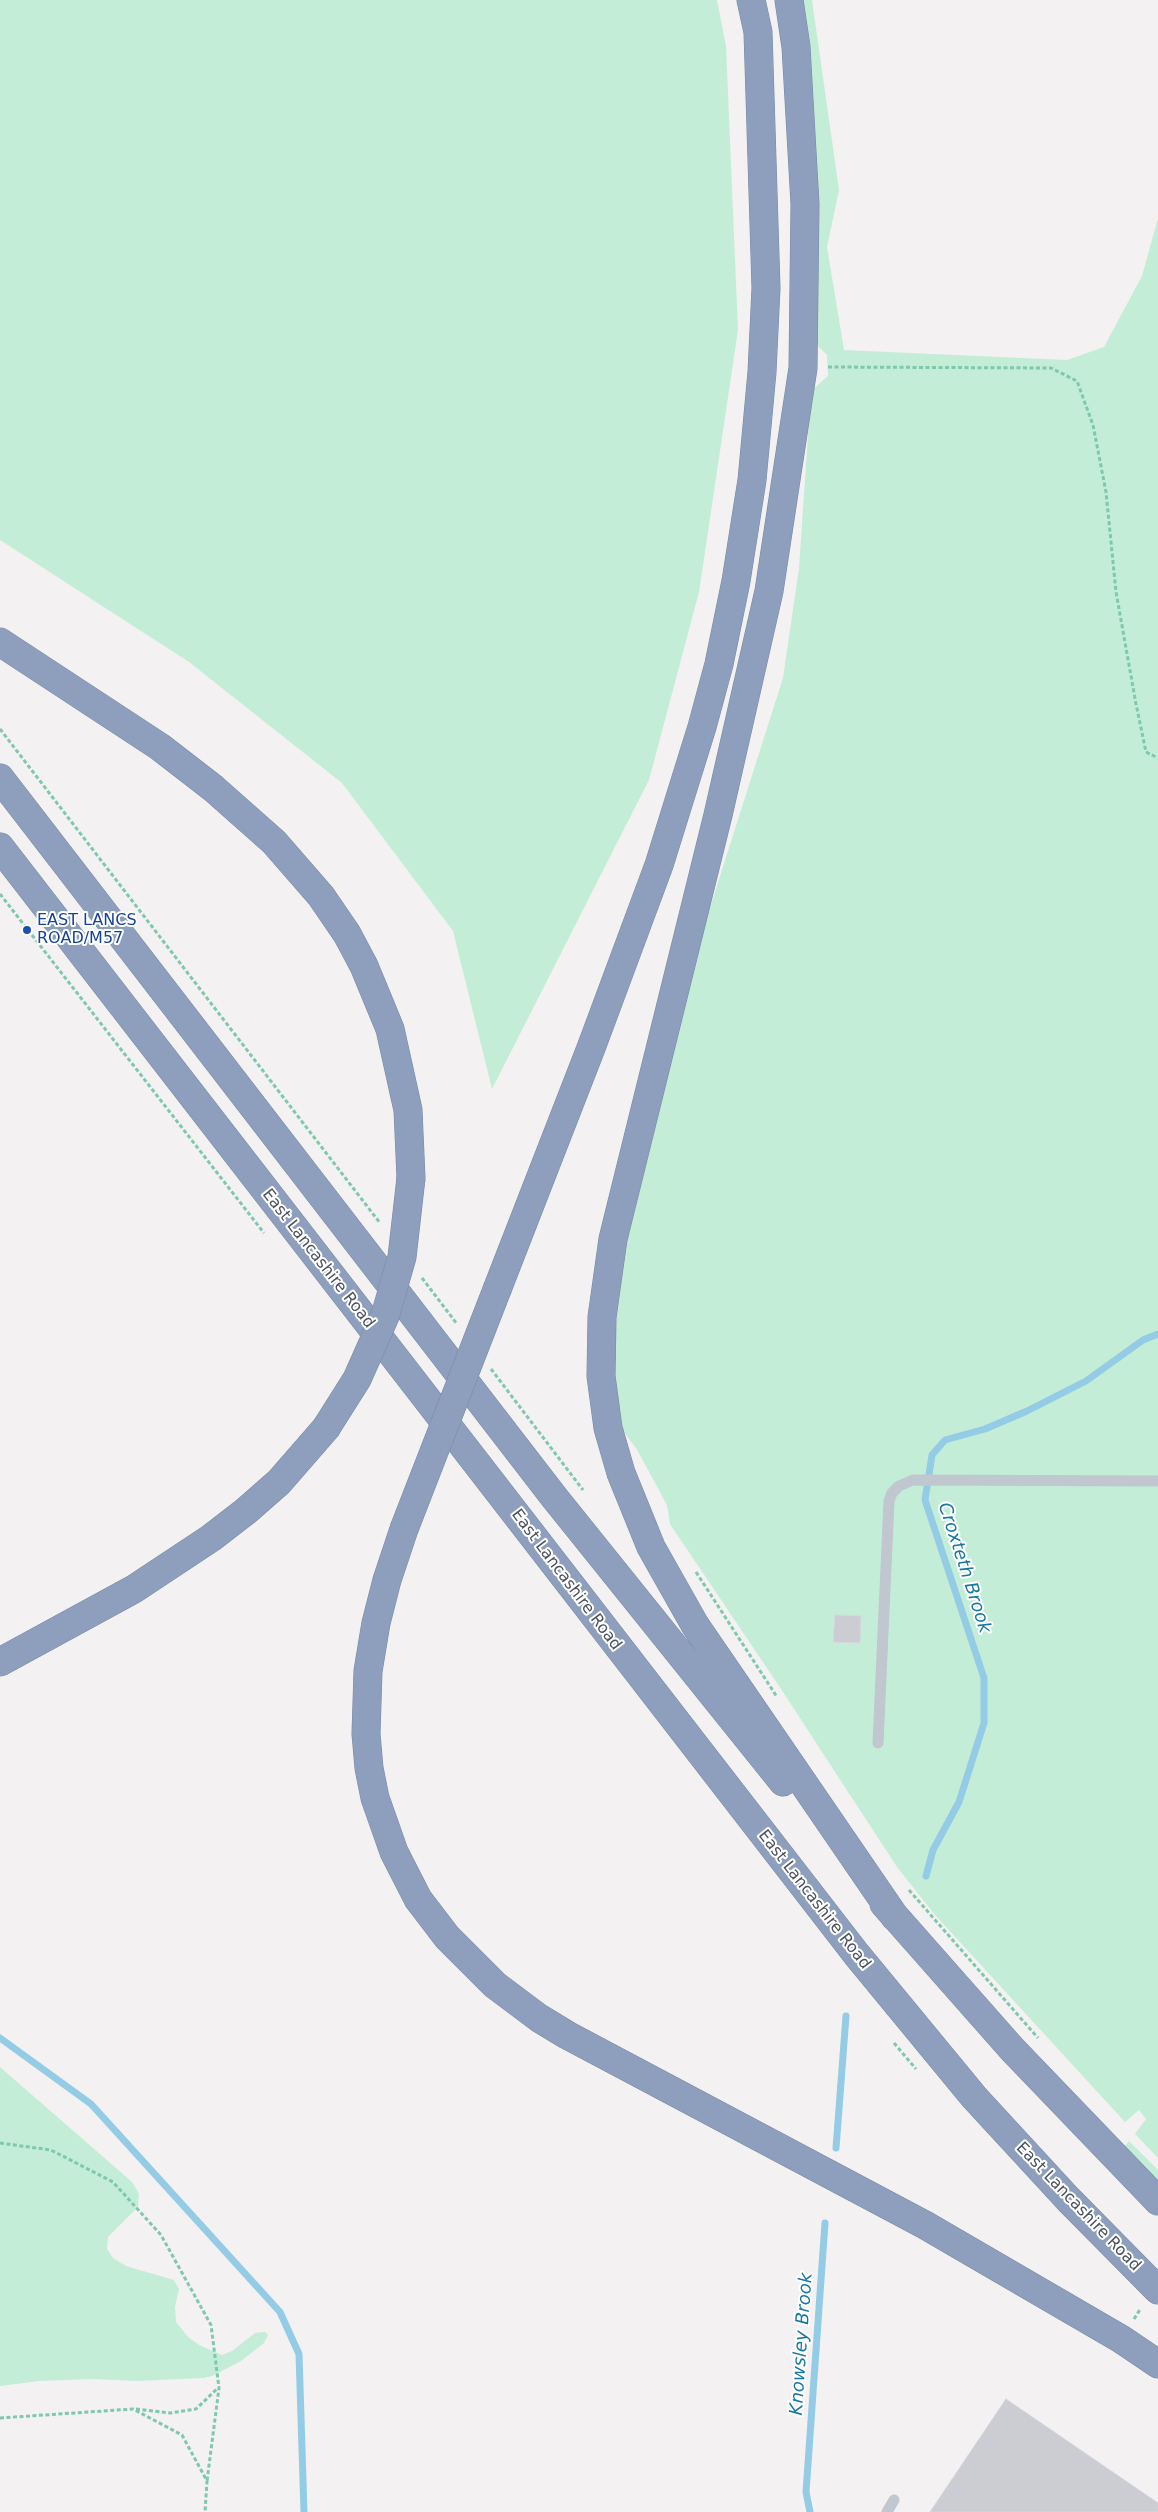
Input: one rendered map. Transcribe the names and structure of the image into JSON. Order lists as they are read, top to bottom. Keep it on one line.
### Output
{"streets":{"highway":["East Lancashire Road"]},"water":["Croxteth Brook","Knowsley Brook"],"places":["EAST LANCS ROAD/M57"]}
